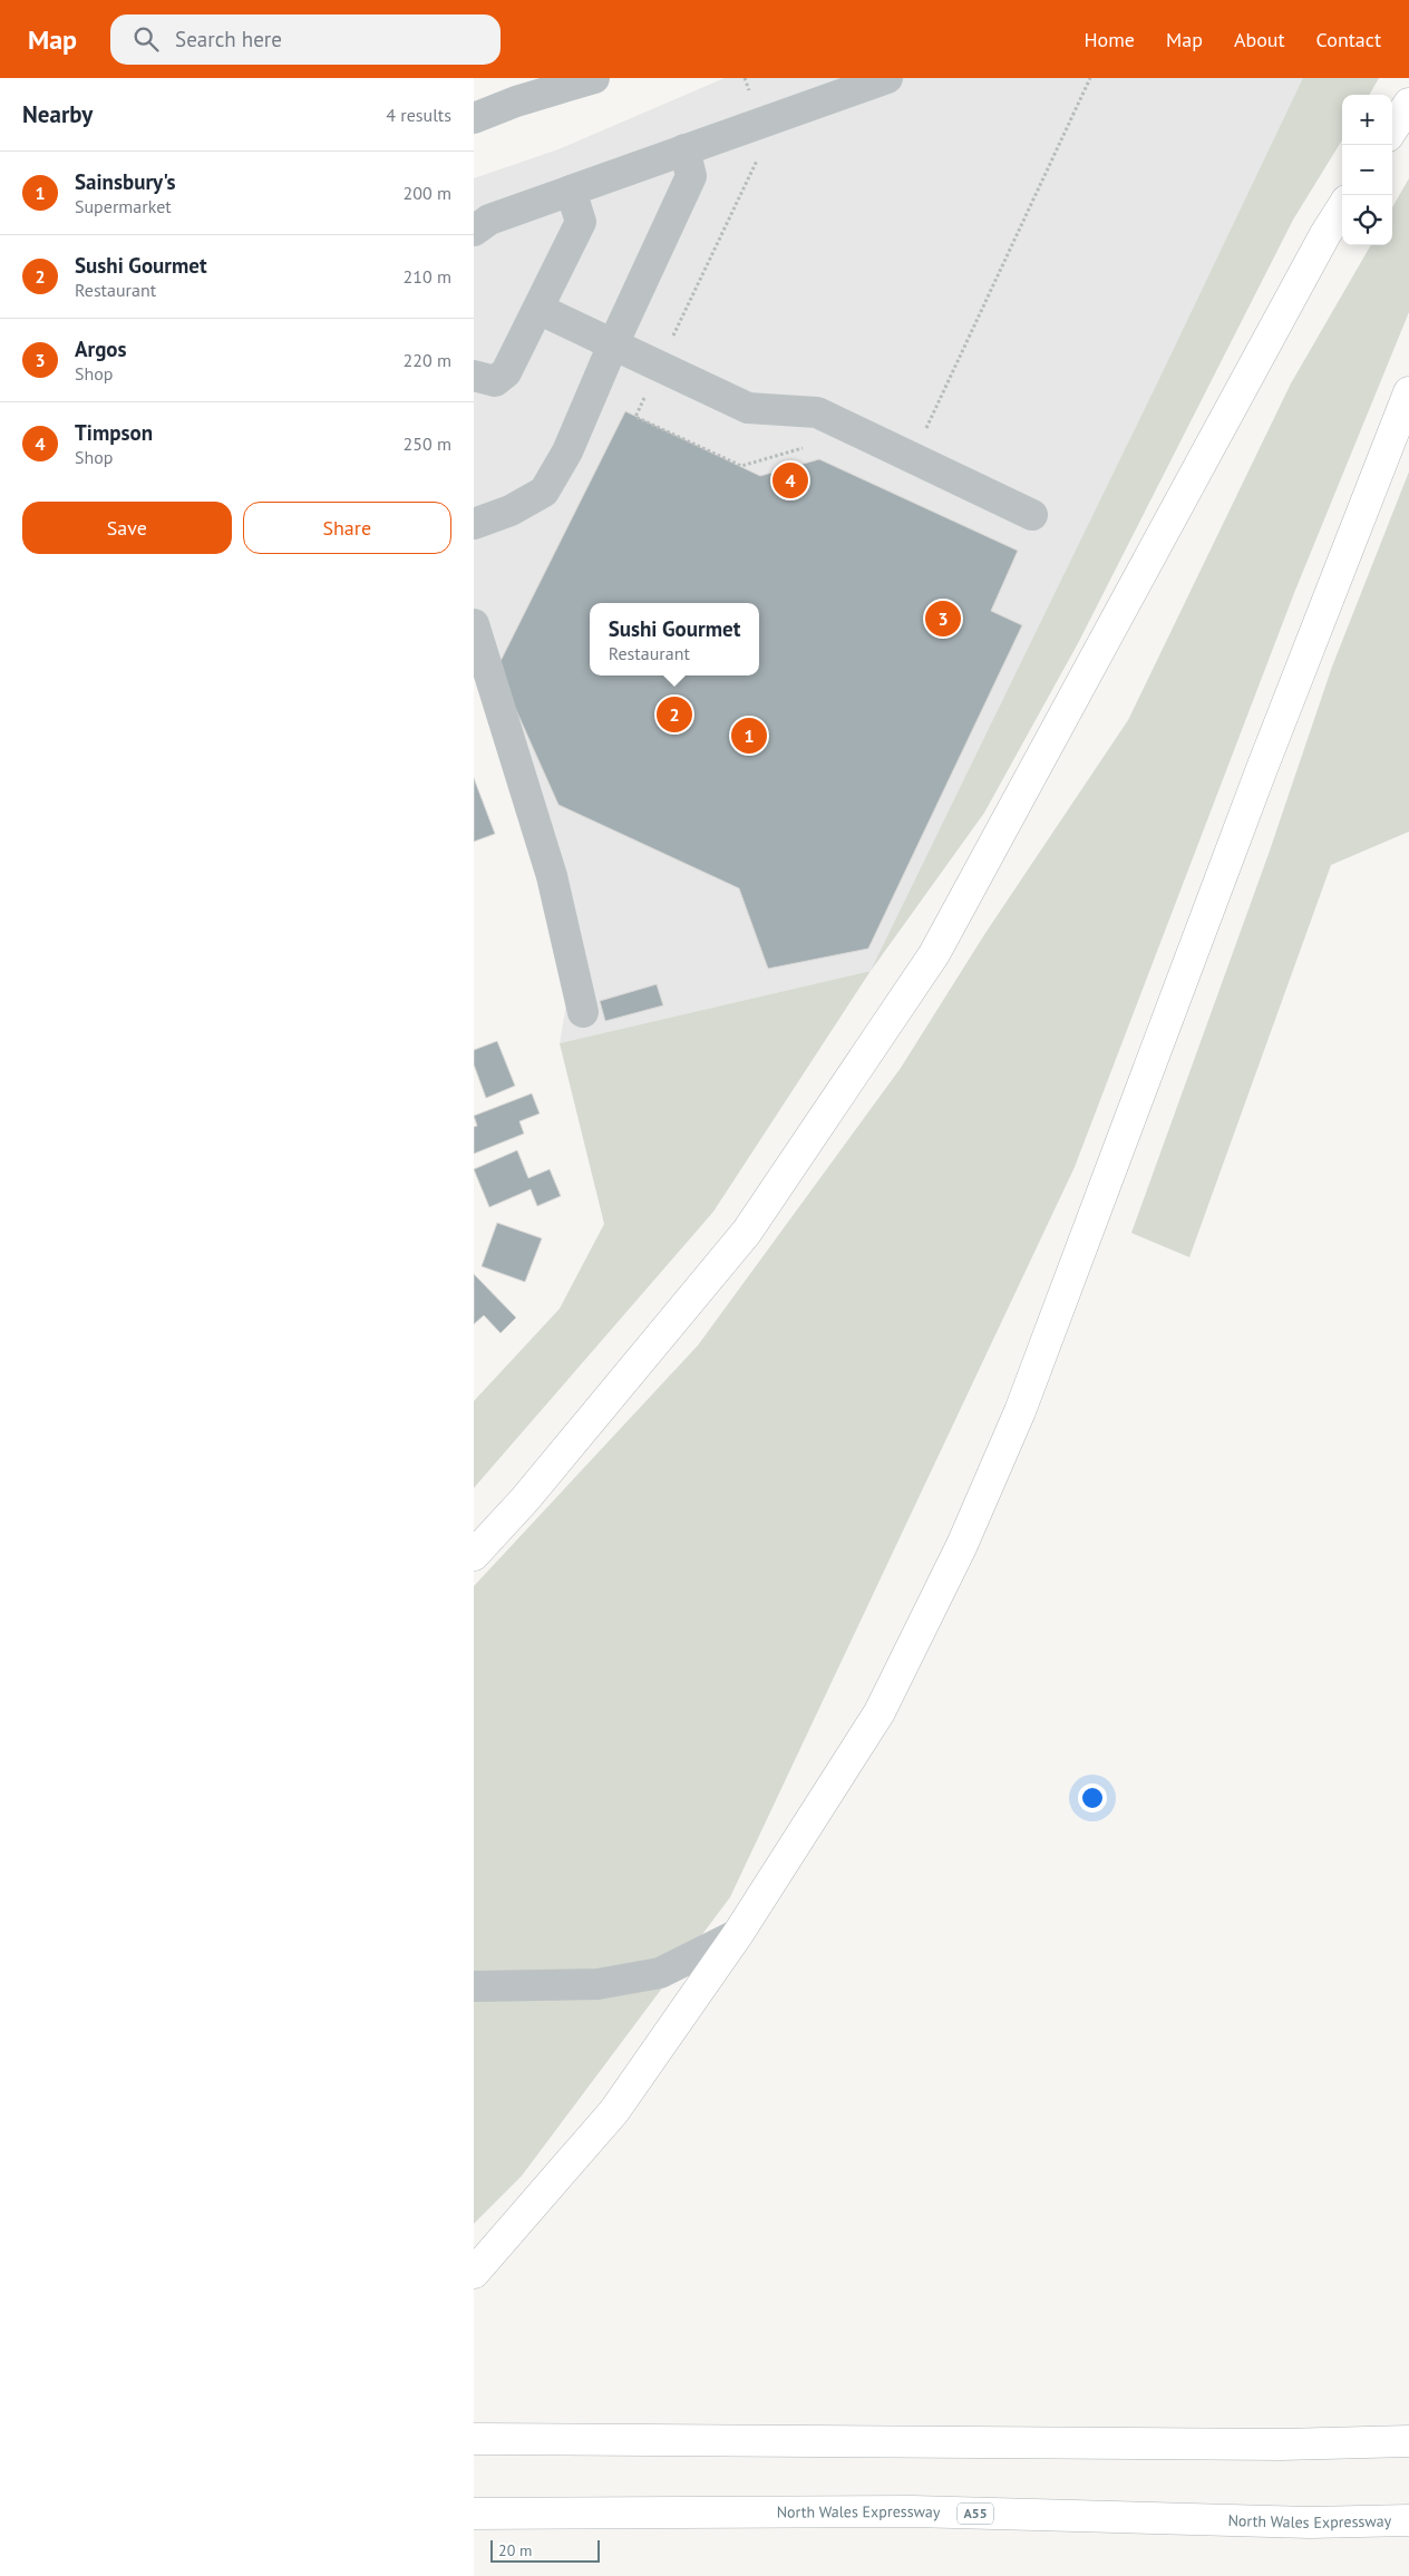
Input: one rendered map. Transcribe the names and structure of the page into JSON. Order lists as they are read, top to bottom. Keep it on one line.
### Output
{"streets":{"highway":["North Wales Expressway","A55"]},"scale_bar":"20 m","page":{"header":"Map","search":"Search here","nav":["Home","Map","About","Contact"],"heading":["Nearby","4 results"],"map_buttons":["+","−"],"list":[{"mark":"1","name":"Sainsbury's","note":"Supermarket","value":"200 m"},{"mark":"2","name":"Sushi Gourmet","note":"Restaurant","value":"210 m"},{"mark":"3","name":"Argos","note":"Shop","value":"220 m"},{"mark":"4","name":"Timpson","note":"Shop","value":"250 m"}],"pins":["4","3","2","1"],"buttons":["Save","Share"],"popup":["Sushi Gourmet","Restaurant"],"scale":"20 m"}}
